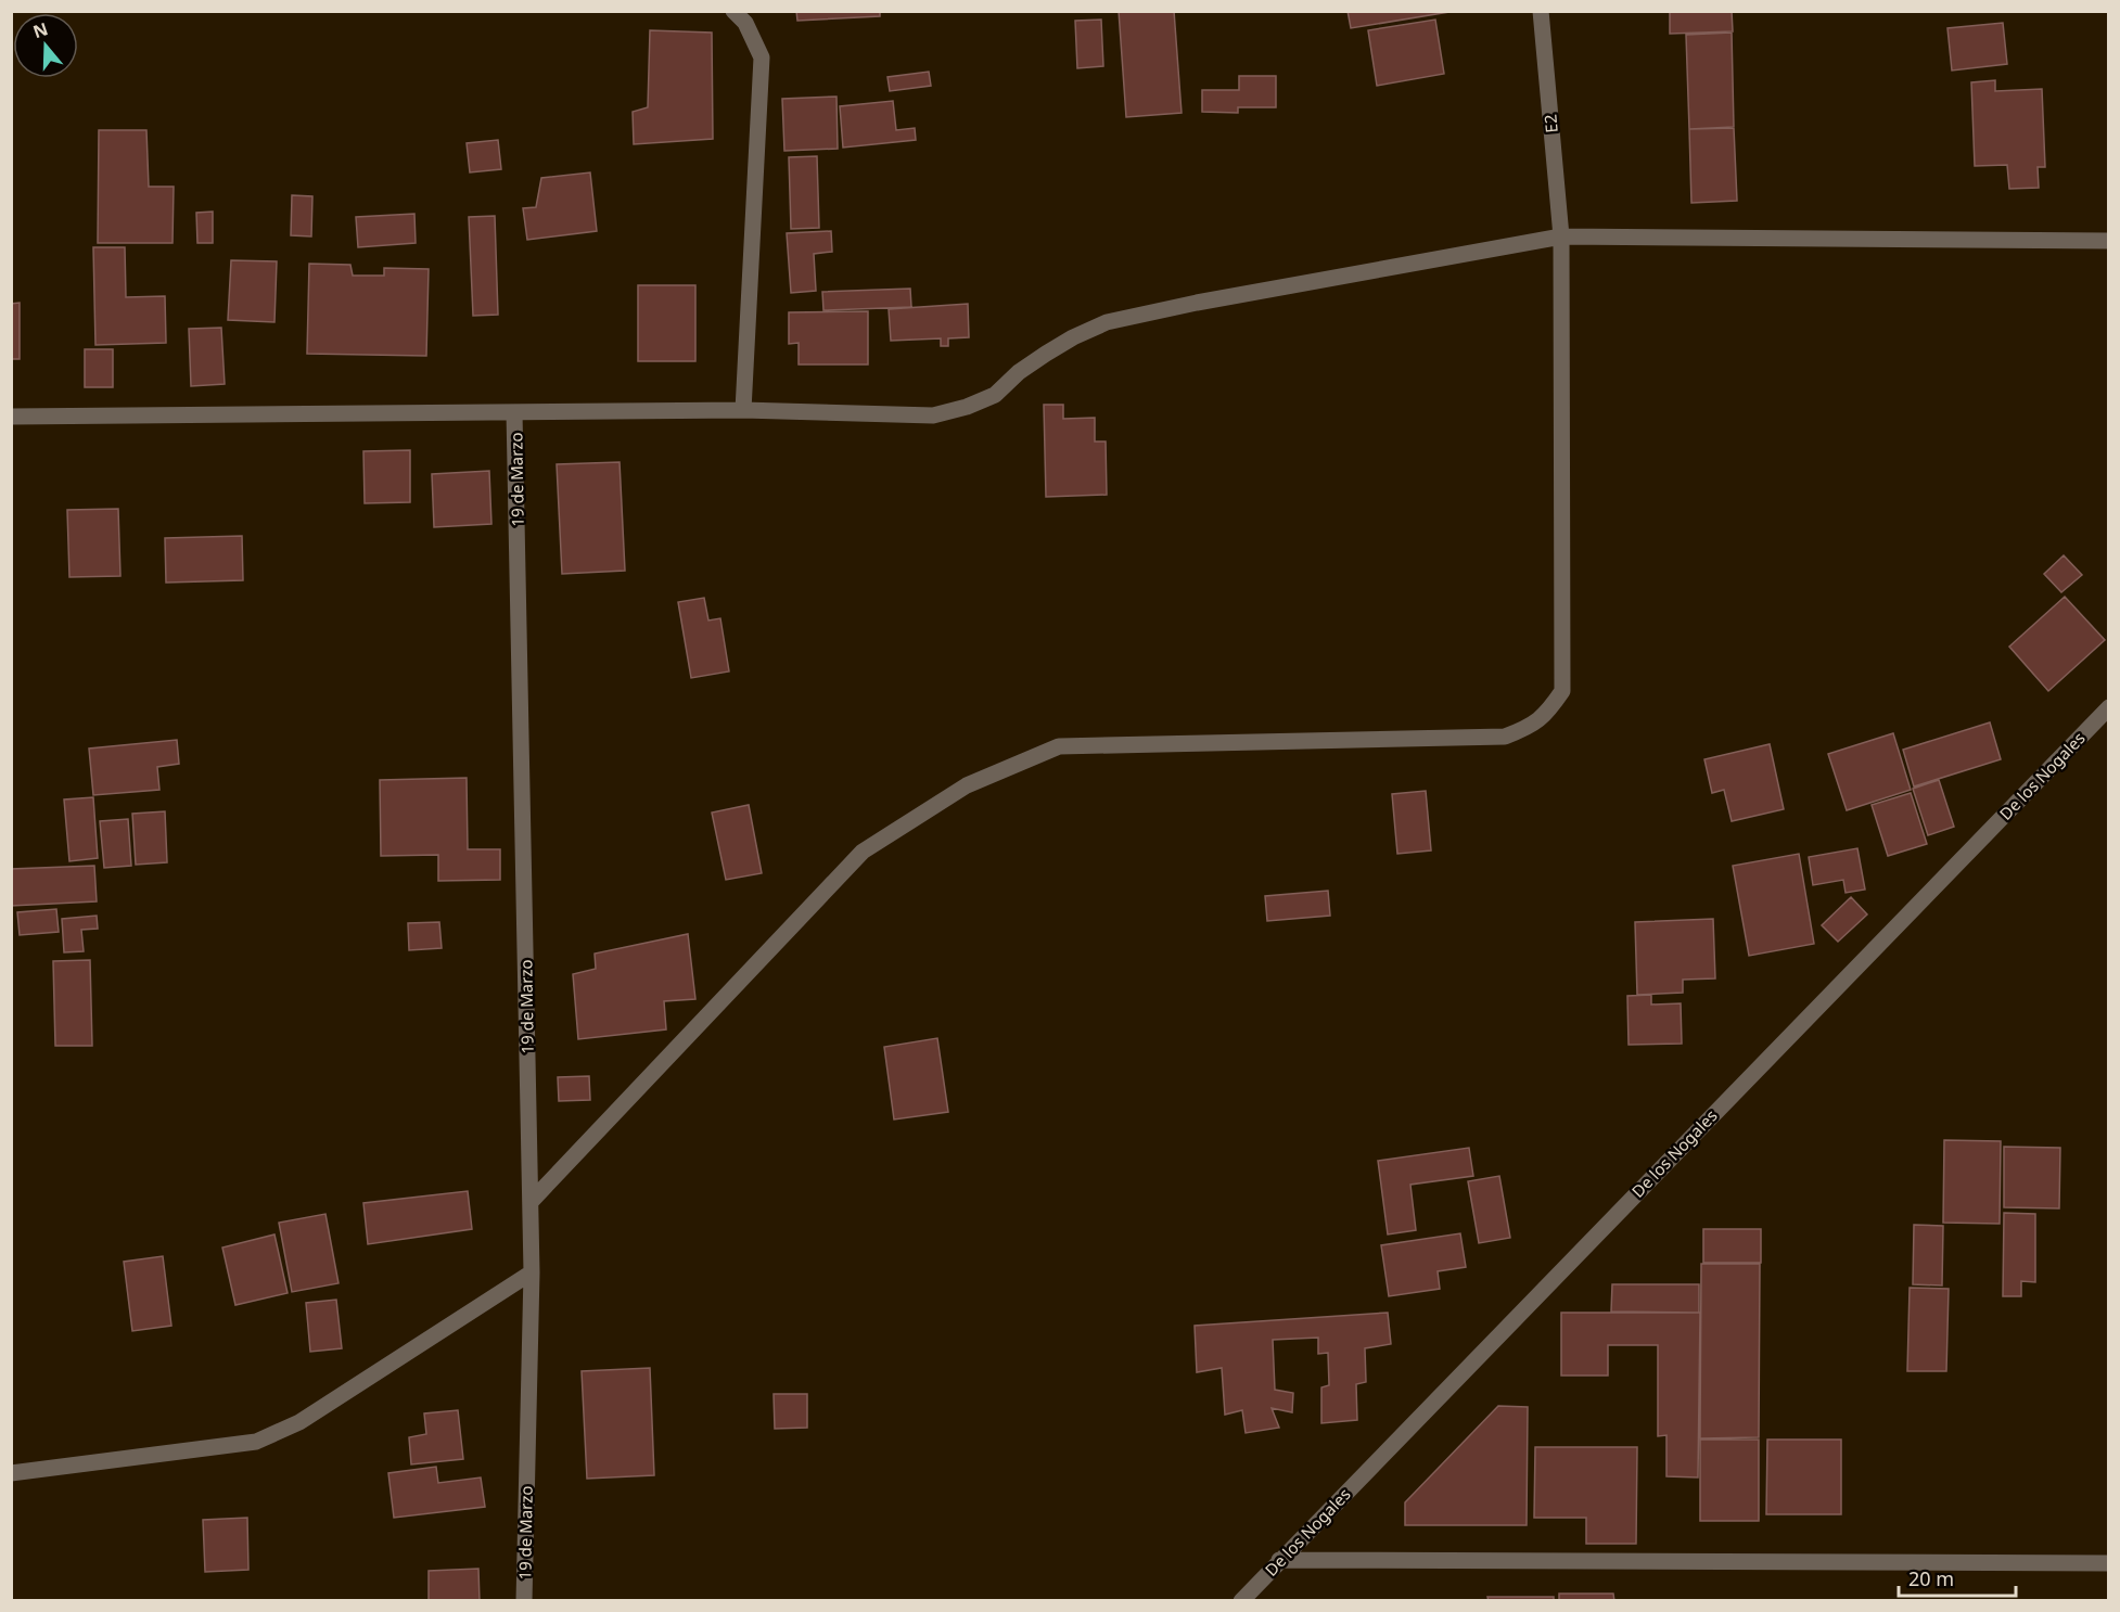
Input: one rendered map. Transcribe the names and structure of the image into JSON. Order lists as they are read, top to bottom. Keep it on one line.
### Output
{"streets":{"street":["E2","19 de Marzo","De los Nogales"]},"crossings":[["E2","19 de Marzo"]],"scale_bar":"20 m","north":"top"}
